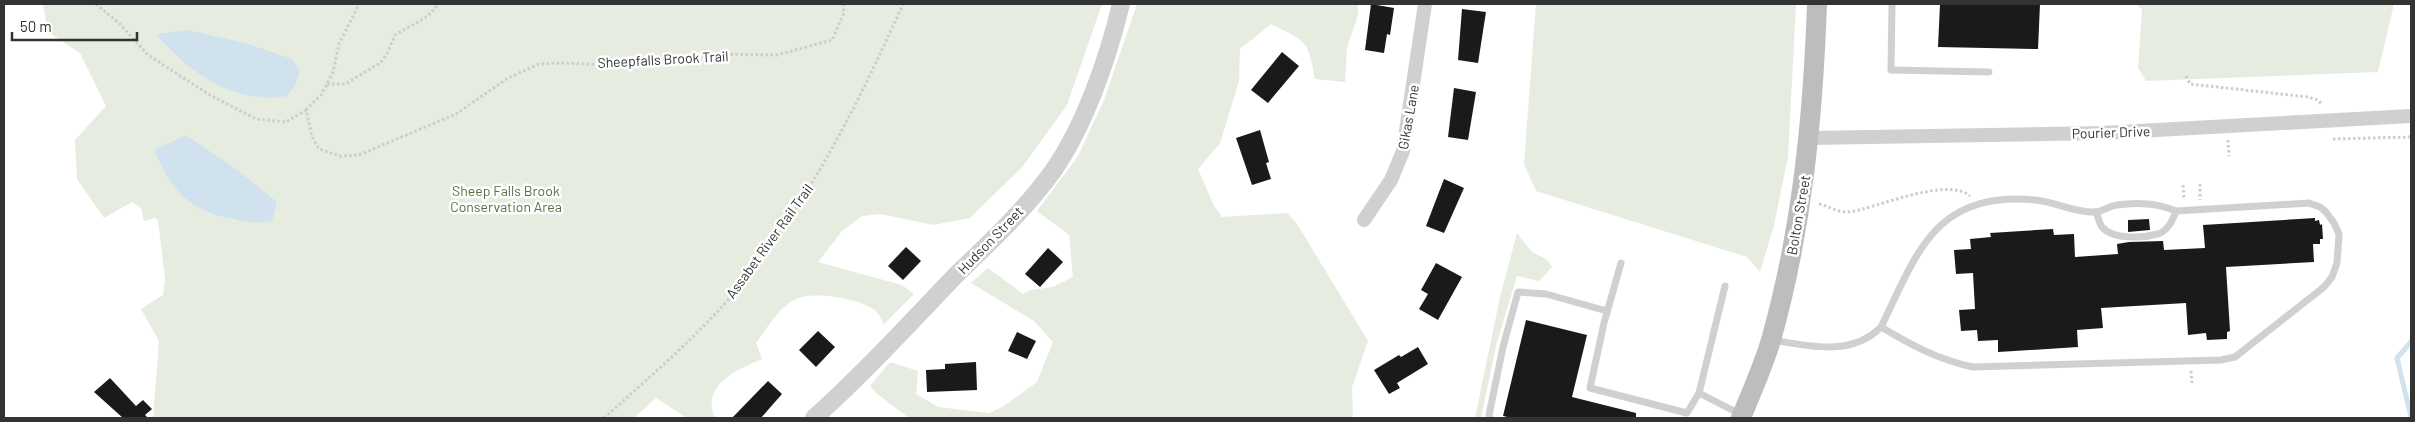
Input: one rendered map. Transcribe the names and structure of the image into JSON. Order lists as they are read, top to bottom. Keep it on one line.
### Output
{"streets":{"main road":["Bolton Street"],"street":["Gikas Lane","Pourier Drive","Hudson Street"],"path":["Sheepfalls Brook Trail","Assabet River Rail Trail"]},"crossings":[["Pourier Drive","Bolton Street"]],"parks":["Sheep Falls Brook Conservation Area"],"scale_bar":"50 m"}
